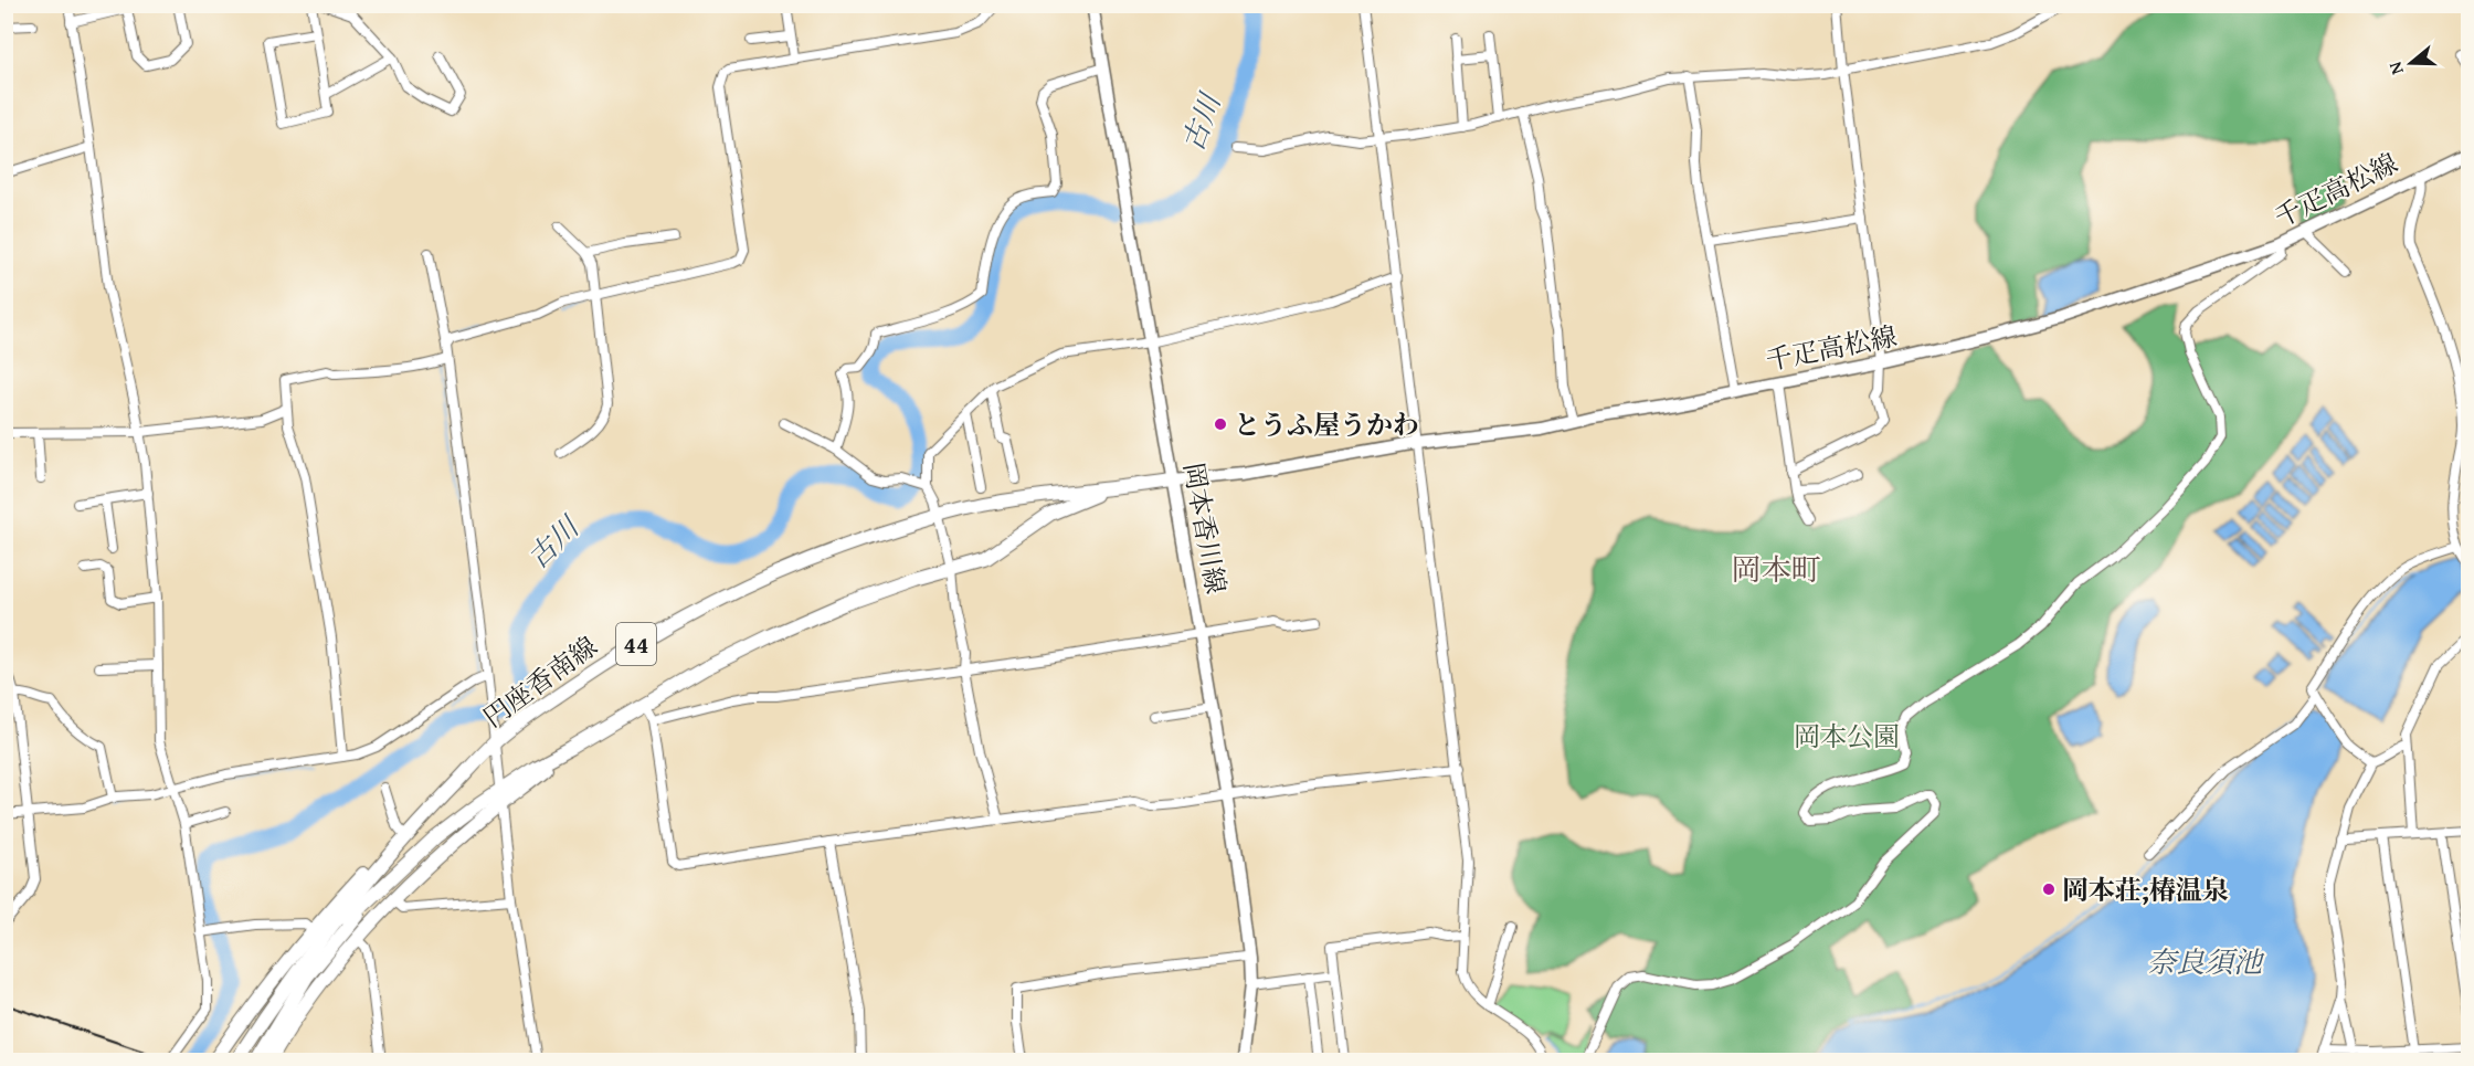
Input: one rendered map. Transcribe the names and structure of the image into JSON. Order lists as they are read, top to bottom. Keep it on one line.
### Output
{"streets":{"main road":["千疋高松線","岡本香川線","44","円座香南線"]},"crossings":[["千疋高松線","岡本香川線"],["千疋高松線","円座香南線"],["岡本香川線","円座香南線"],["44","円座香南線"]],"districts":["岡本町"],"water":["古川","奈良須池"],"parks":["岡本公園"],"places":["とうふ屋うかわ","岡本荘;椿温泉"],"north":"left"}
